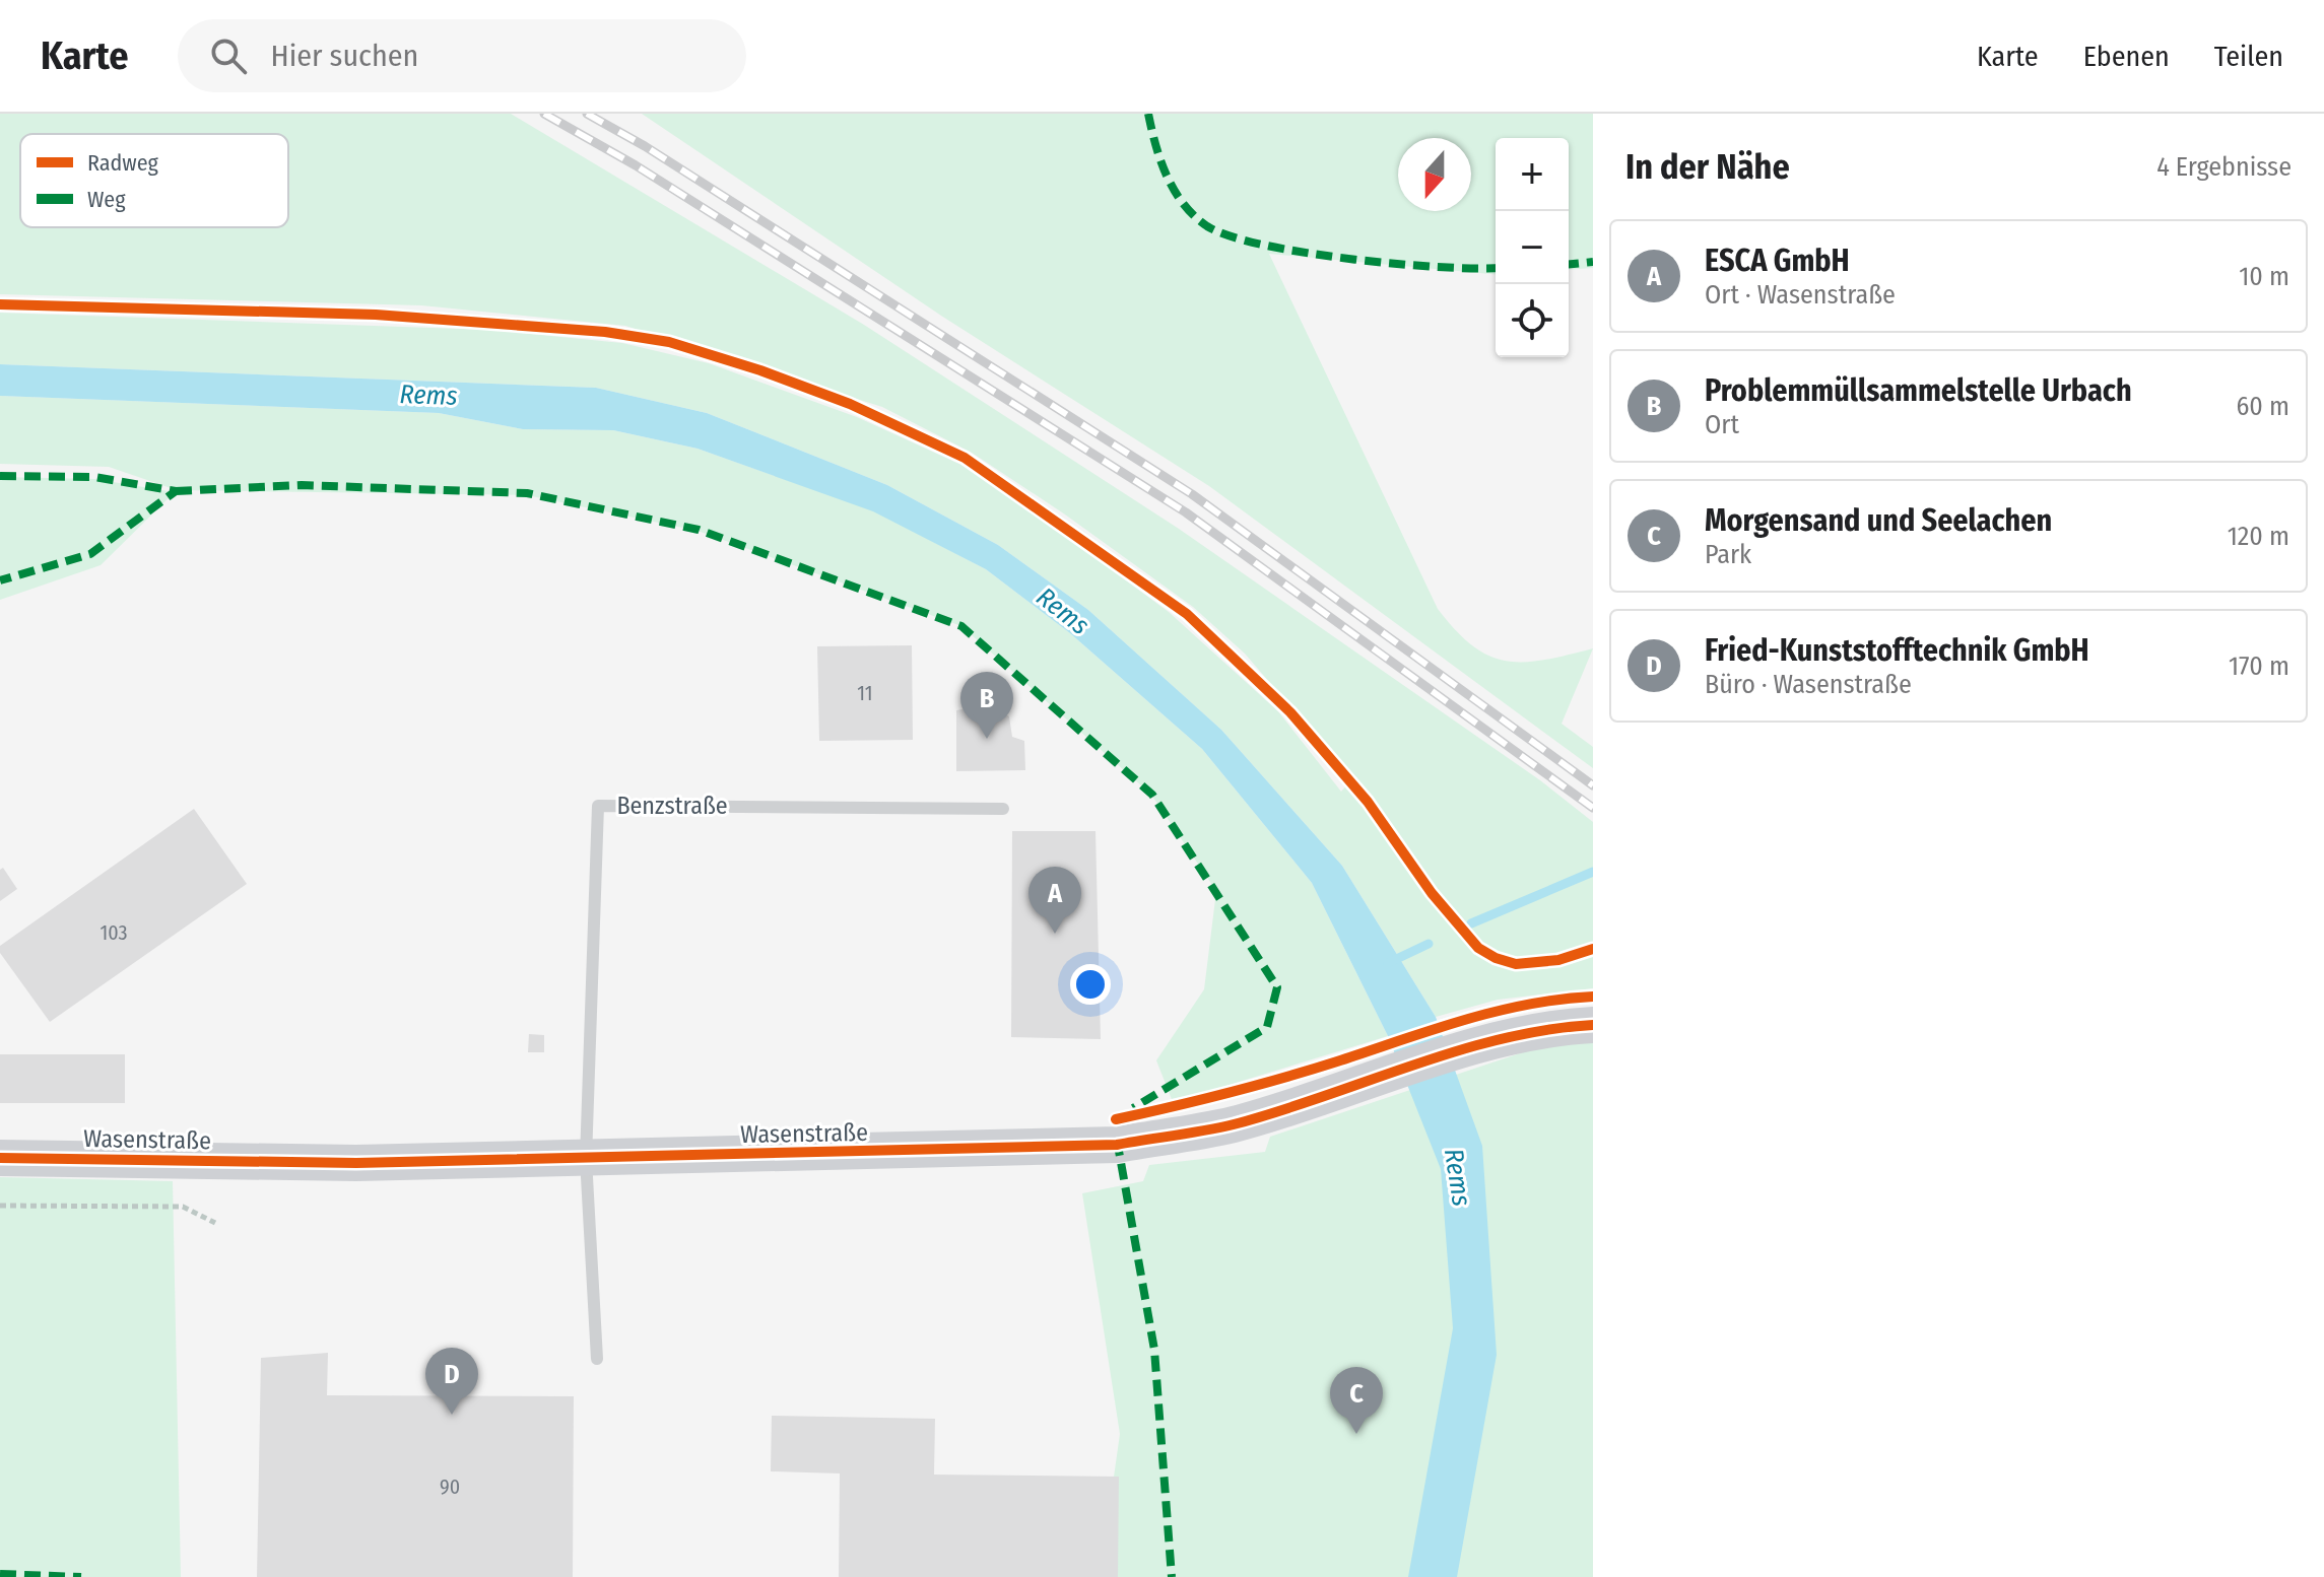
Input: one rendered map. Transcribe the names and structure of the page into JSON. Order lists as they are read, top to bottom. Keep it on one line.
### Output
{"streets":{"street":["Wasenstraße"],"lane":["Benzstraße"]},"crossings":[["Benzstraße","Wasenstraße"]],"water":["Rems"],"house_numbers":["11","103","90"],"legend":["Radweg","Weg"],"north":"bottom","page":{"header":"Karte","search":"Hier suchen","nav":["Karte","Ebenen","Teilen"],"heading":["In der Nähe","4 Ergebnisse"],"map_buttons":["+","−"],"list":[{"mark":"A","name":"ESCA GmbH","note":"Ort · Wasenstraße","value":"10 m"},{"mark":"B","name":"Problemmüllsammelstelle Urbach","note":"Ort","value":"60 m"},{"mark":"C","name":"Morgensand und Seelachen","note":"Park","value":"120 m"},{"mark":"D","name":"Fried-Kunststofftechnik GmbH","note":"Büro · Wasenstraße","value":"170 m"}],"pins":["B","A","D","C"]}}
